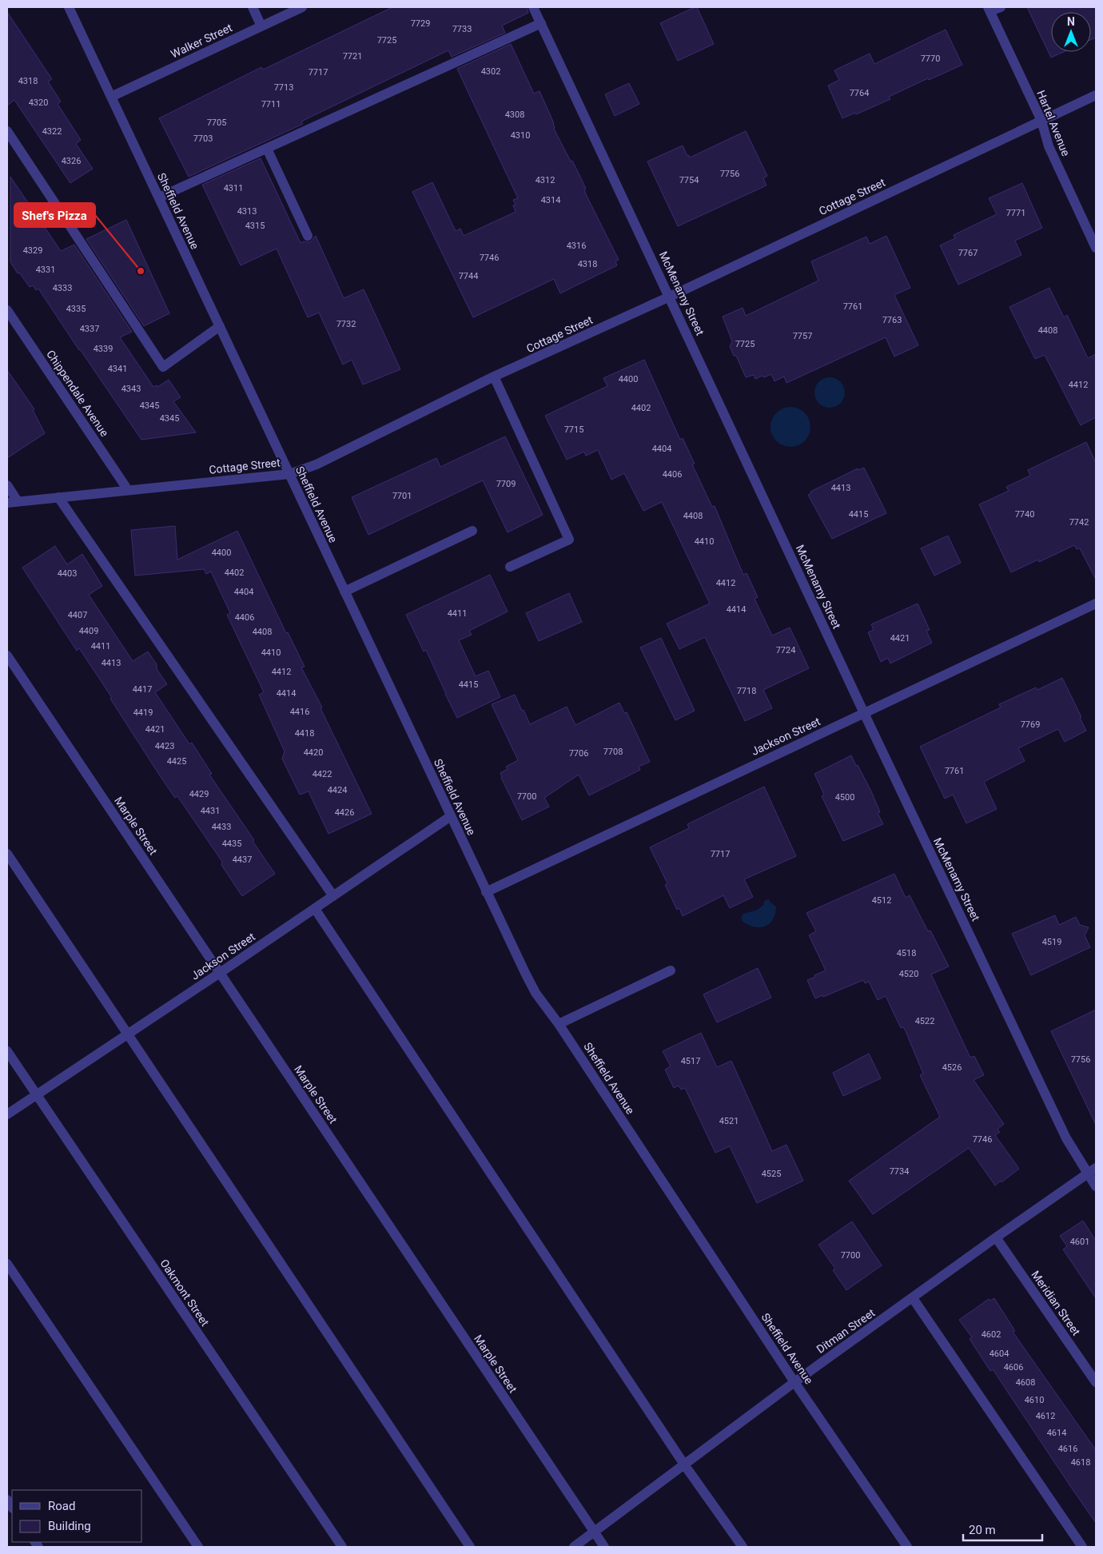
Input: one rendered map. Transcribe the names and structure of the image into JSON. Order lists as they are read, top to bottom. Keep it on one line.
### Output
{"streets":{"street":["Walker Street","Hartel Avenue","Cottage Street","Sheffield Avenue","McMenamy Street","Chippendale Avenue","Jackson Street","Marple Street","Oakmont Street","Meridian Street","Ditman Street"]},"crossings":[["Walker Street","Sheffield Avenue"],["Hartel Avenue","Cottage Street"],["Cottage Street","Sheffield Avenue"],["Cottage Street","McMenamy Street"],["Cottage Street","Chippendale Avenue"],["Sheffield Avenue","Jackson Street"],["Sheffield Avenue","Ditman Street"],["McMenamy Street","Jackson Street"],["McMenamy Street","Ditman Street"],["Jackson Street","Marple Street"],["Jackson Street","Oakmont Street"],["Marple Street","Ditman Street"],["Meridian Street","Ditman Street"]],"places":["Shef's Pizza"],"house_numbers":["7729","7733","7725","7721","7770","4302","7717","4318","7713","7764","4320","7711","4308","7705","4322","4310","7703","4326","7756","4312","7754","4311","4314","4313","7771","4315","4316","4329","7767","7746","4318","4331","7744","4333","7761","4335","7763","7732","4337","4408","7757","7725","4339","4341","4400","4412","4343","4345","4402","4345","7715","4404","4406","7709","4413","7701","4415","7740","4408","7742","4410","4400","4402","4403","4412","4404","4414","4411","4407","4406","4409","4408","4421","4411","7724","4410","4413","4412","4415","4417","7718","4414","4416","4419","7769","4421","4418","4423","7708","4420","7706","4425","7761","4422","4424","4429","7700","4500","4431","4426","4433","4435","7717","4437","4512","4519","4518","4520","4522","7756","4517","4526","4521","7746","7734","4525","4601","7700","4602","4604","4606","4608","4610","4612","4614","4616","4618"],"legend":["Road","Building"],"scale_bar":"20 m","north":"top"}
